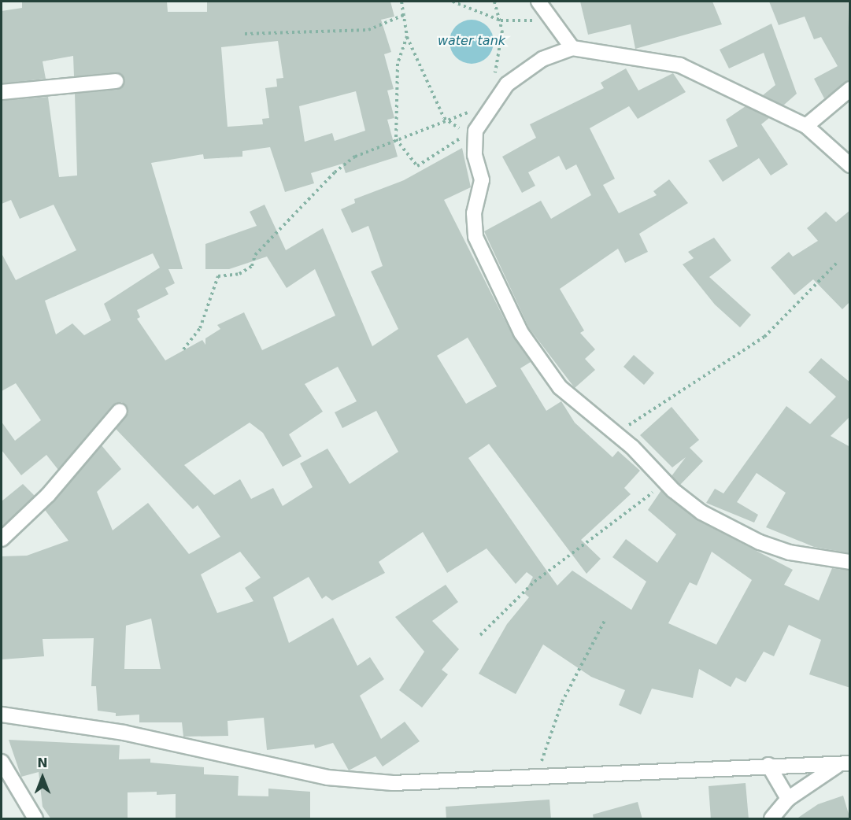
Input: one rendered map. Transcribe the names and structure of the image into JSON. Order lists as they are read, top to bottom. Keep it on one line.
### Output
{"water":["water tank"],"north":"top"}
